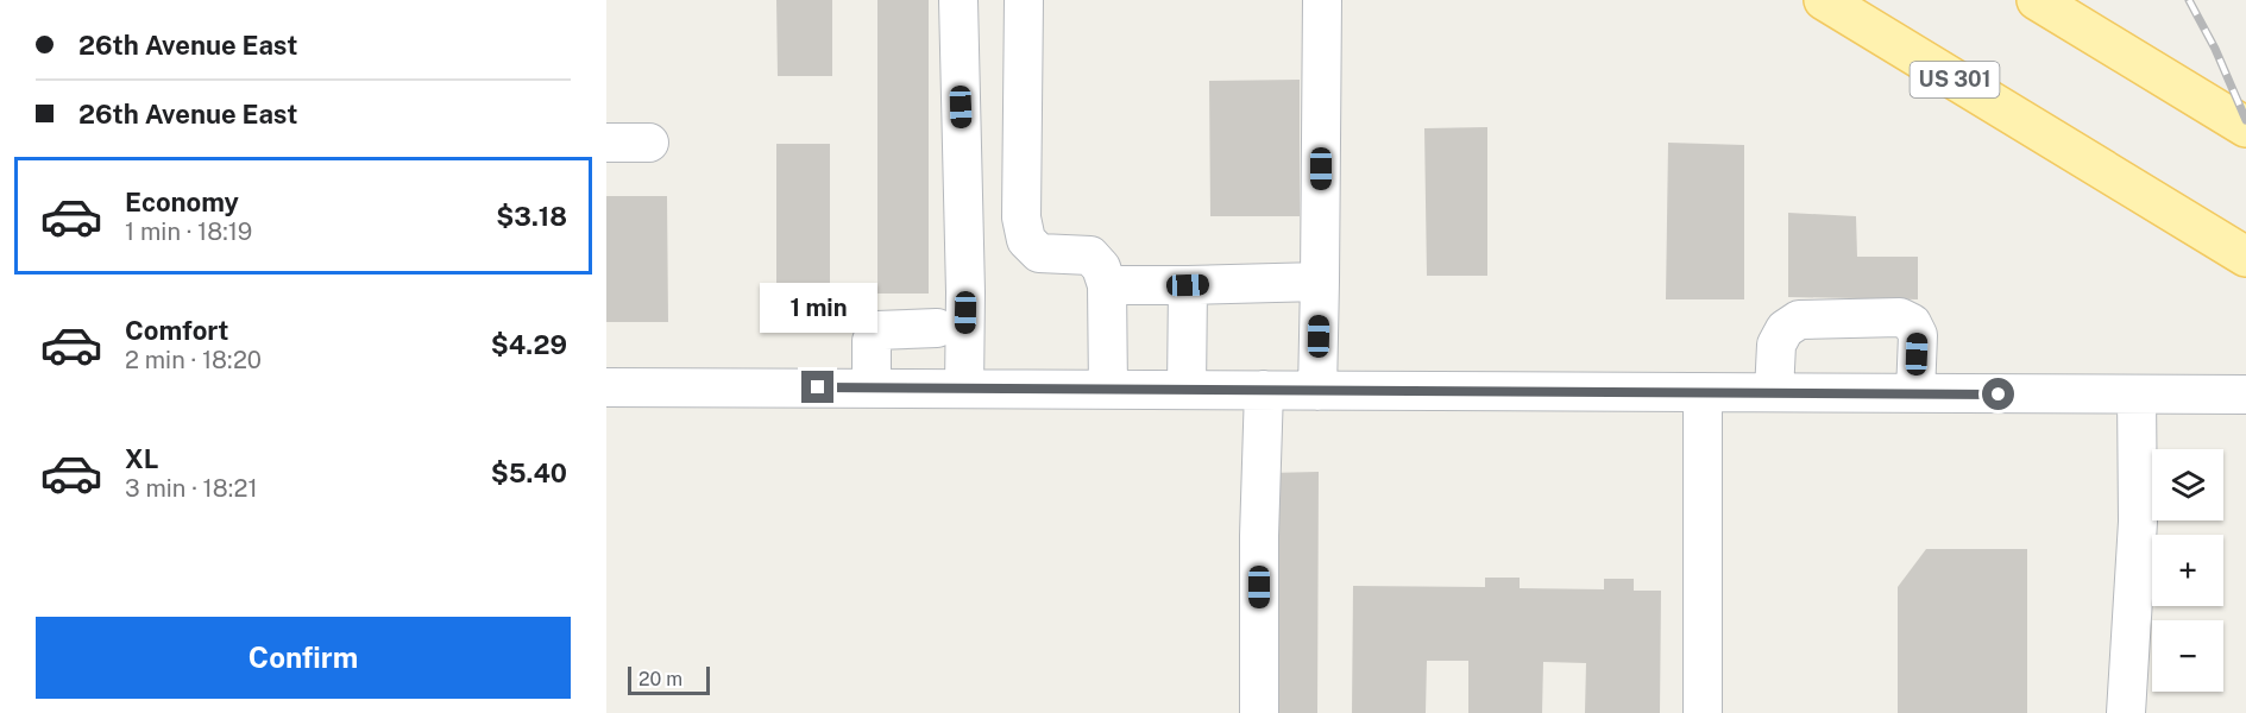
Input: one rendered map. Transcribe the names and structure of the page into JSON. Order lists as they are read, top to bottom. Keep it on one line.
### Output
{"streets":{"main road":["US 301"]},"scale_bar":"20 m","page":{"banner":["26th Avenue East","26th Avenue East"],"list":[{"name":"Economy","note":"1 min · 18:19","value":"$3.18"},{"name":"Comfort","note":"2 min · 18:20","value":"$4.29"},{"name":"XL","note":"3 min · 18:21","value":"$5.40"}],"bubble":"1 min","map_buttons":["+","−"],"buttons":"Confirm","scale":"20 m"}}
